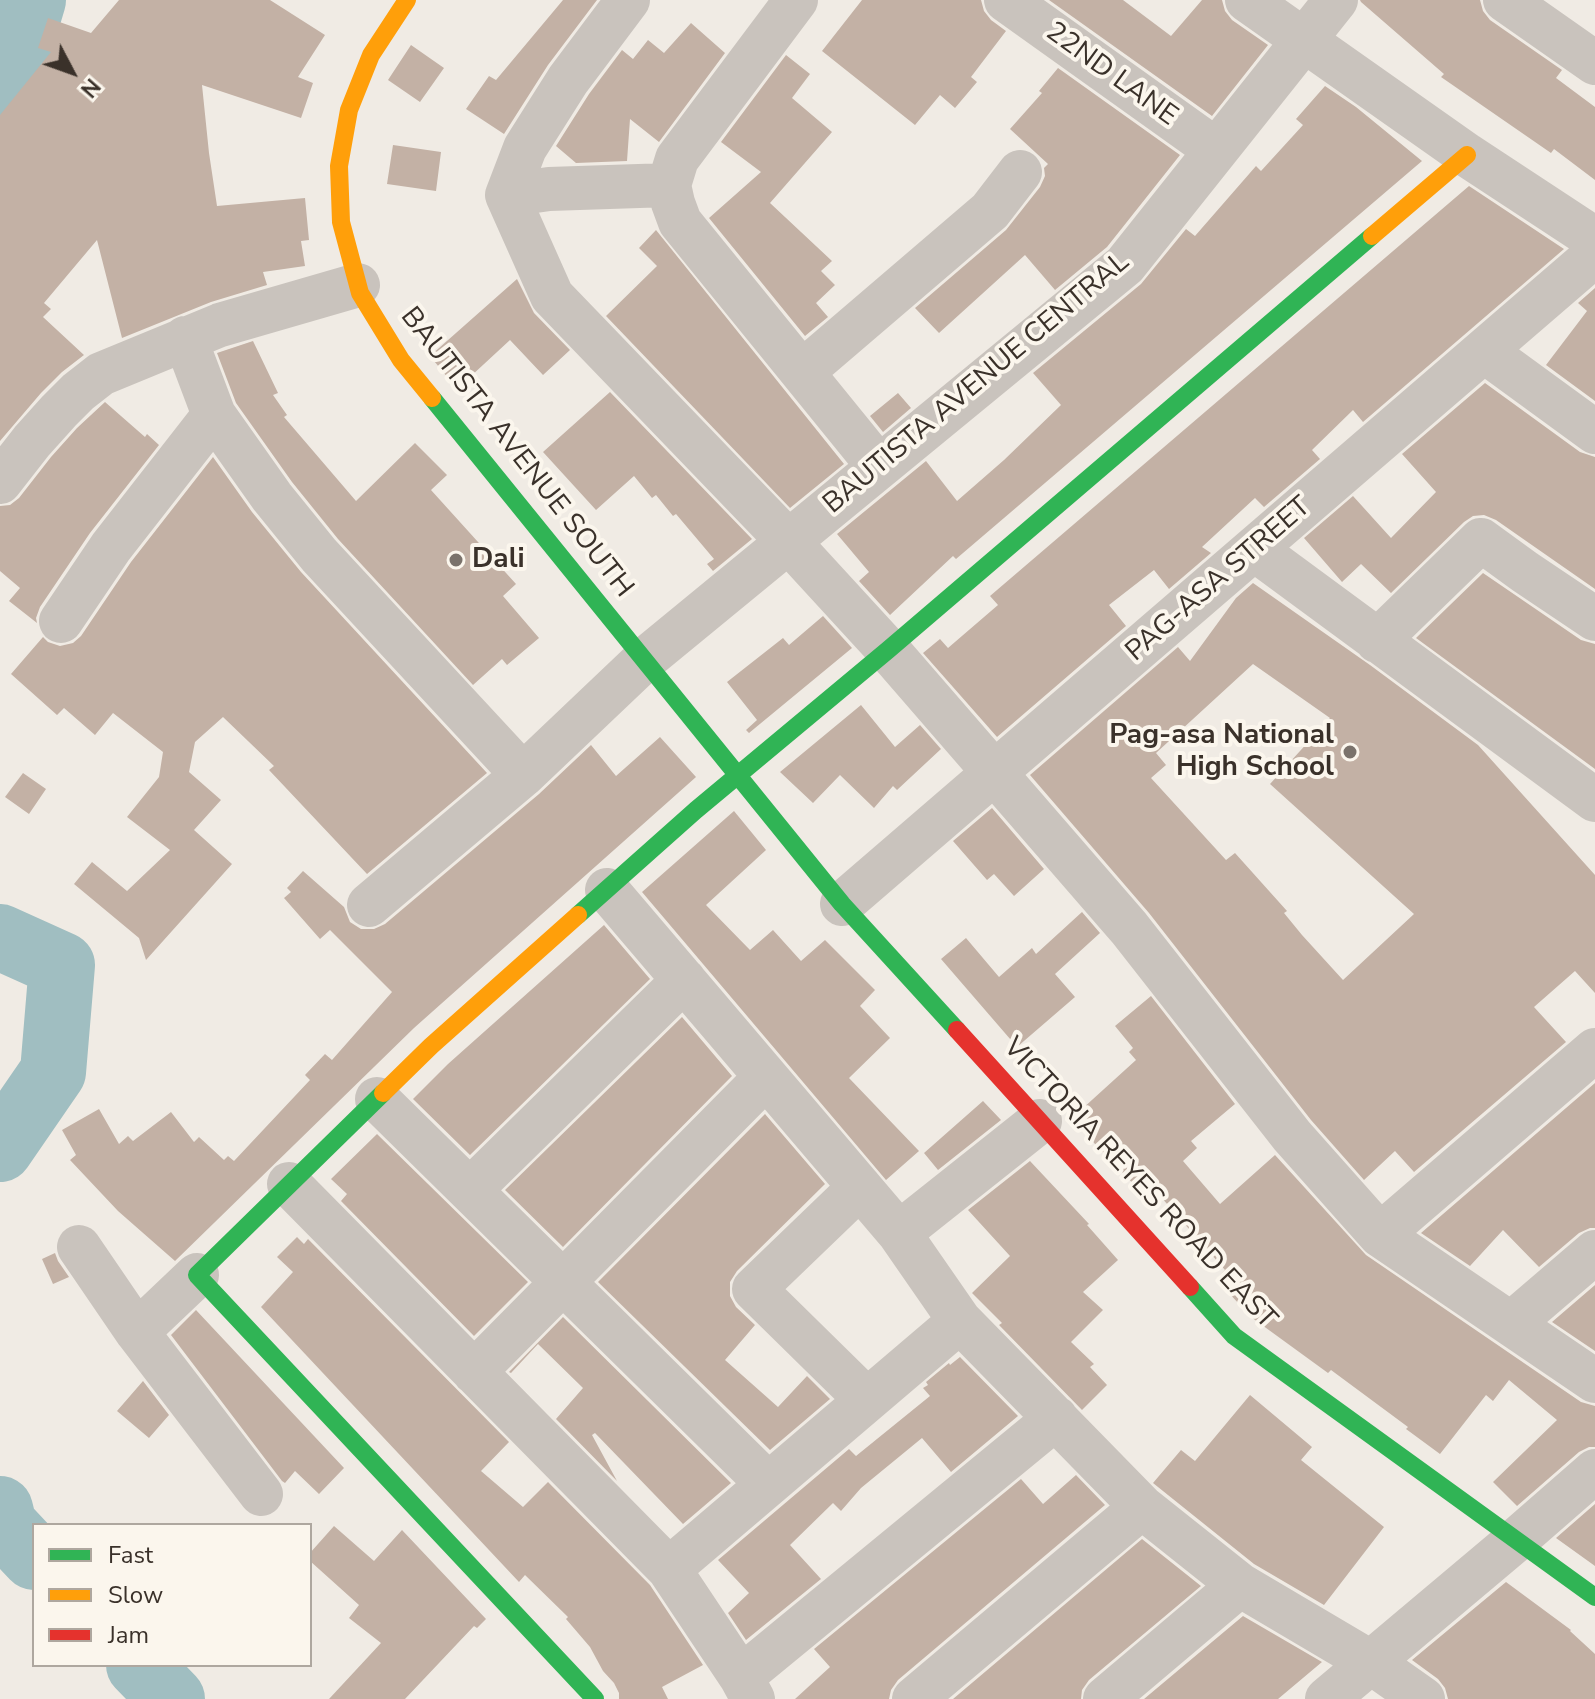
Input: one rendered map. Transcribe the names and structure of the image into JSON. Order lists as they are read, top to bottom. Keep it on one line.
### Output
{"streets":{"street":["22ND LANE","BAUTISTA AVENUE CENTRAL","BAUTISTA AVENUE SOUTH","PAG-ASA STREET","VICTORIA REYES ROAD EAST"]},"crossings":[["22ND LANE","BAUTISTA AVENUE CENTRAL"],["BAUTISTA AVENUE CENTRAL","BAUTISTA AVENUE SOUTH"],["BAUTISTA AVENUE SOUTH","VICTORIA REYES ROAD EAST"],["PAG-ASA STREET","VICTORIA REYES ROAD EAST"]],"places":["Dali","Pag-asa National High School"],"legend":["Fast","Slow","Jam"],"north":"bottom right"}
